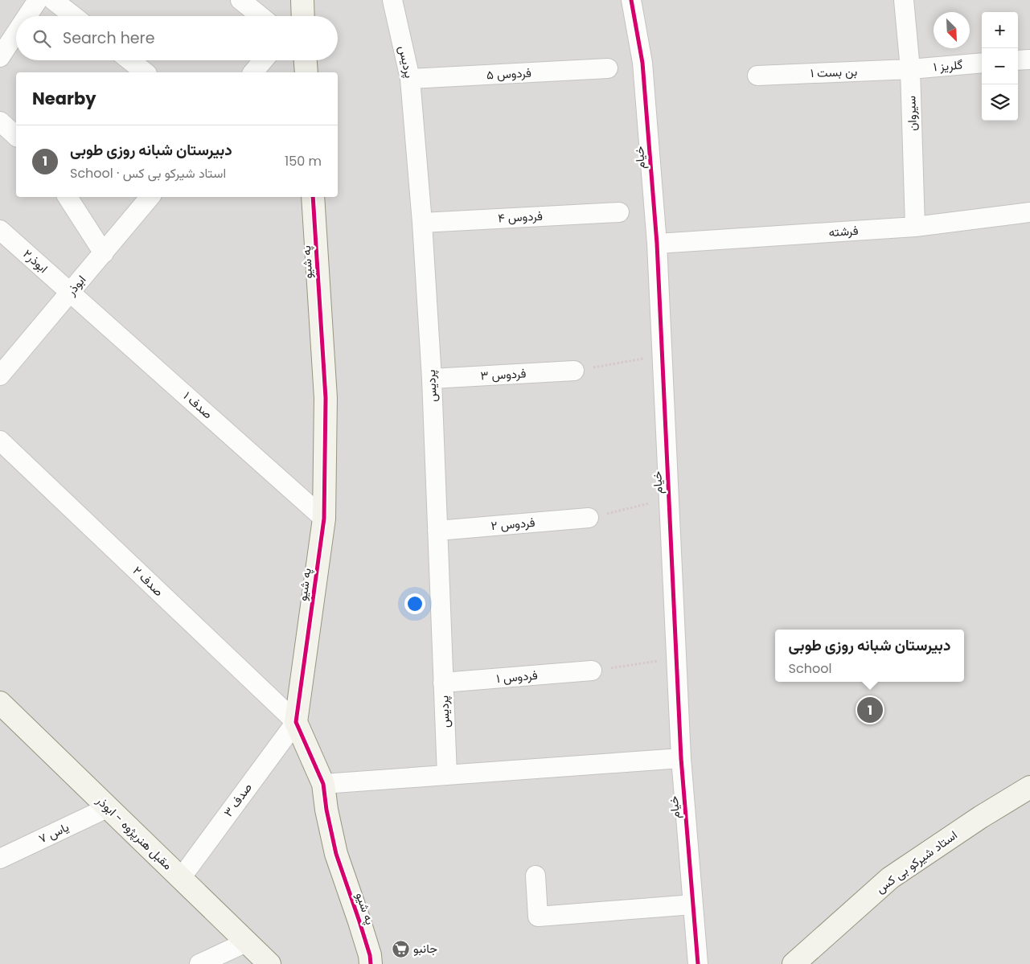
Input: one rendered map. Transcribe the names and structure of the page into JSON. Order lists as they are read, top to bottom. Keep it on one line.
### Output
{"streets":{"street":["پردیس","گلریز ۱","بن بست ۱","فردوس ۵","سیروان","خیام","فردوس ۴","فرشته","ابوذر۲","په شیو","ابوذر","فردوس ۳","صدف ۱","فردوس ۲","صدف ۲","فردوس ۱","صدف ۳","یاس ۷","مقبل هنرپژوه - ابوذر","استاد شیرکو بی کس"]},"crossings":[["پردیس","فردوس ۵"],["پردیس","فردوس ۴"],["پردیس","فردوس ۳"],["پردیس","فردوس ۲"],["پردیس","فردوس ۱"],["گلریز ۱","بن بست ۱"],["گلریز ۱","سیروان"],["بن بست ۱","سیروان"],["سیروان","فرشته"],["خیام","فرشته"],["ابوذر۲","ابوذر"],["ابوذر۲","صدف ۱"],["په شیو","صدف ۱"],["په شیو","صدف ۲"],["په شیو","صدف ۳"],["ابوذر","صدف ۱"],["صدف ۲","صدف ۳"],["صدف ۳","مقبل هنرپژوه - ابوذر"],["یاس ۷","مقبل هنرپژوه - ابوذر"]],"places":{"supermarket":["جانبو"]},"north":"bottom right","page":{"map_buttons":["+","−"],"search":"Search here","heading":"Nearby","list":[{"mark":"1","name":"دبیرستان شبانه روزی طوبی","note":"School · استاد شیرکو بی کس","value":"150 m"}],"popup":["دبیرستان شبانه روزی طوبی","School"],"pins":"1"}}
